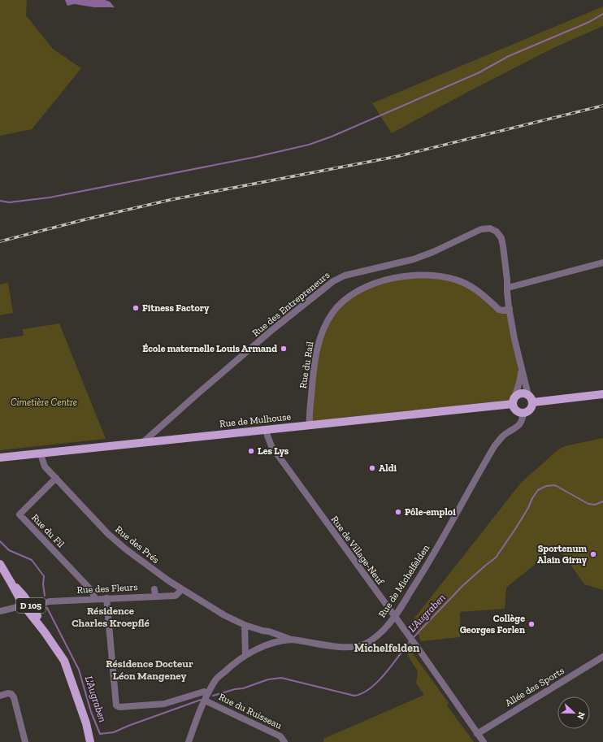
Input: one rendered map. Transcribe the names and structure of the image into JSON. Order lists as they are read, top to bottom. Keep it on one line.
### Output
{"streets":{"main road":["Rue de Mulhouse","D 105"],"street":["Rue des Entrepreneurs","Rue du Rail","Rue du Fil","Rue des Prés","Rue de Village-Neuf","Rue de Michelfelden","Rue des Fleurs","Allée des Sports","Rue du Ruisseau"]},"crossings":[["Rue des Entrepreneurs","Rue du Rail"],["Rue des Entrepreneurs","Rue de Mulhouse"],["Rue des Entrepreneurs","Rue de Michelfelden"],["Rue du Rail","Rue de Mulhouse"],["Rue de Mulhouse","Rue des Prés"],["Rue de Mulhouse","Rue de Village-Neuf"],["Rue de Mulhouse","Rue de Michelfelden"],["Rue du Fil","Rue des Prés"],["Rue du Fil","Rue des Fleurs"],["Rue des Prés","Rue de Michelfelden"],["Rue des Prés","Rue des Fleurs"],["Rue de Village-Neuf","Rue de Michelfelden"],["Rue de Village-Neuf","Allée des Sports"],["Rue de Michelfelden","Rue du Ruisseau"],["Rue des Fleurs","D 105"]],"districts":["Résidence Charles Kroepflé","Michelfelden","Résidence Docteur Léon Mangeney"],"water":["L'Augraben"],"parks":["Cimetière Centre"],"places":["Fitness Factory","École maternelle Louis Armand","Les Lys","Aldi","Pôle-emploi","Sportenum Alain Girny","Collège Georges Forlen"],"north":"right"}
